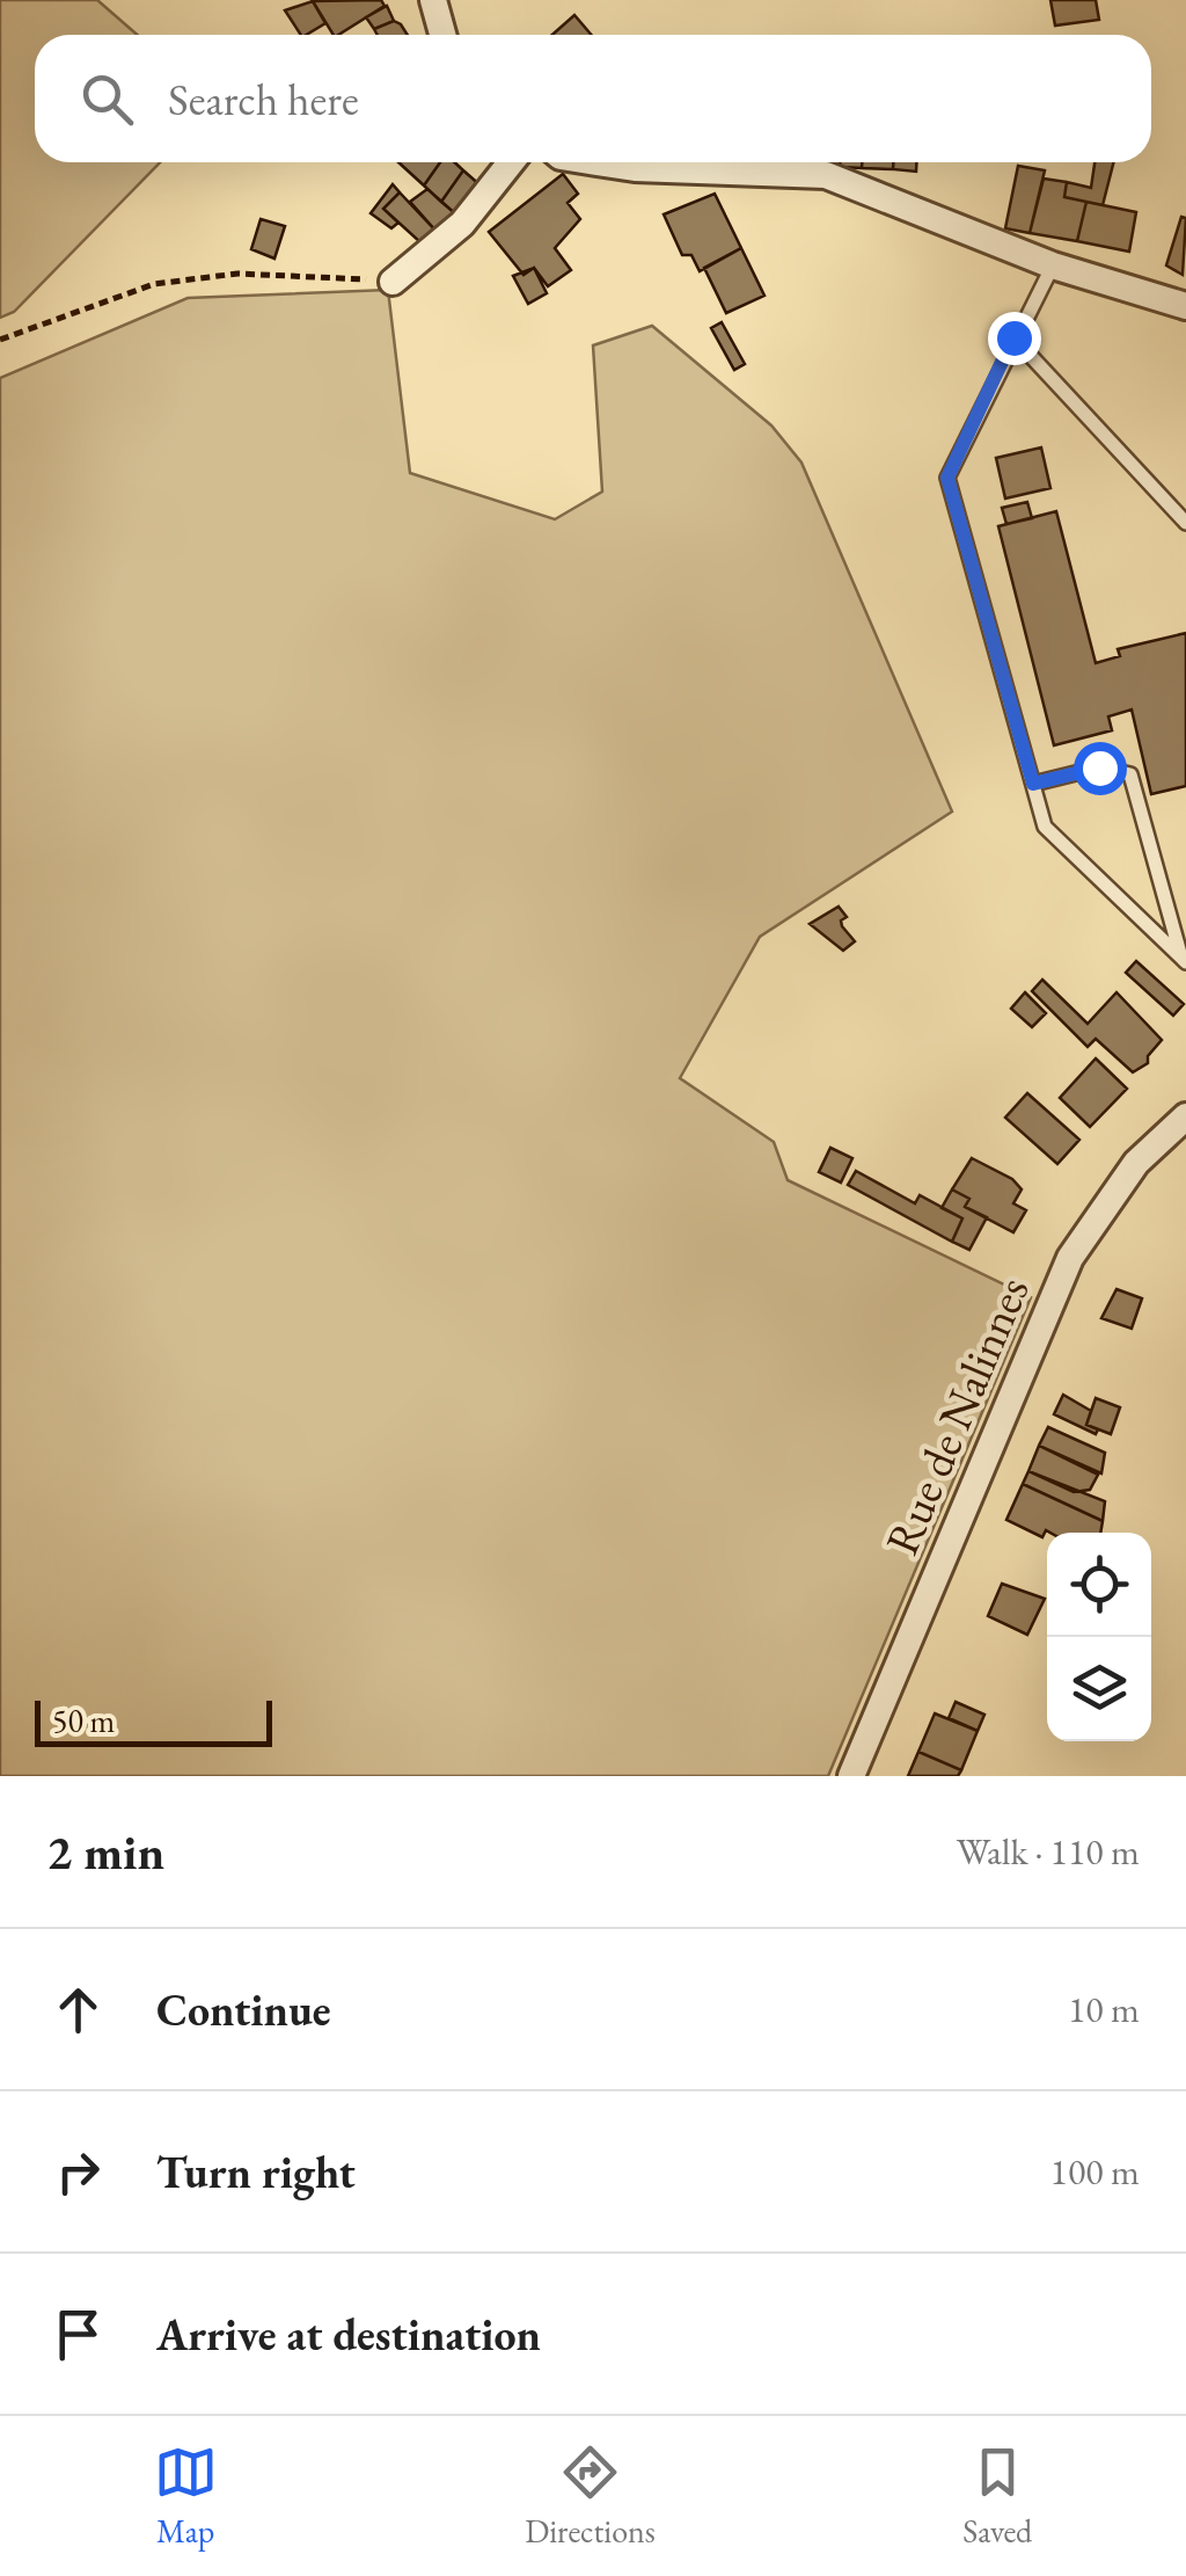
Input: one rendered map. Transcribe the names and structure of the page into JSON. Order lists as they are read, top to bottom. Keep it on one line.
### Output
{"streets":{"street":["Rue de Nalinnes"]},"scale_bar":"50 m","page":{"search":"Search here","scale":"50 m","heading":["2 min","Walk · 110 m"],"list":[["Continue","10 m"],["Turn right","100 m"],"Arrive at destination"],"nav":["Map","Directions","Saved"]}}
